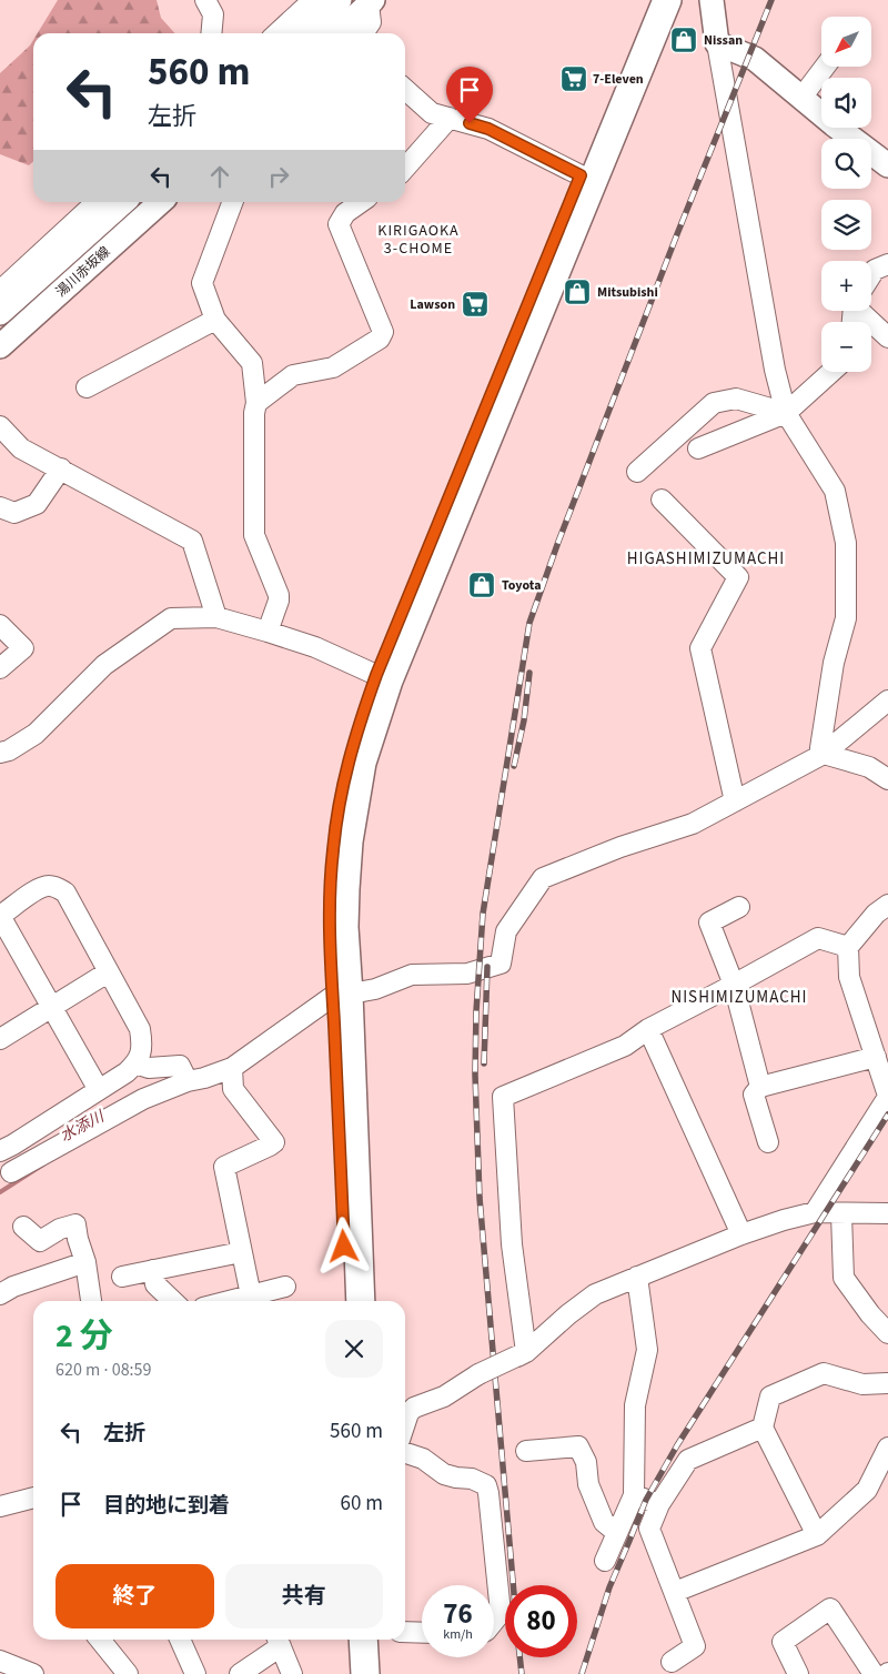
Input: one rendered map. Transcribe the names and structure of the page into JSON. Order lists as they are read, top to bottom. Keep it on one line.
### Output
{"streets":{"main road":["湯川赤坂線"]},"districts":["KIRIGAOKA 3-CHOME","HIGASHIMIZUMACHI","NISHIMIZUMACHI"],"water":["水添川"],"places":{"shop":["Nissan","Mitsubishi","Toyota"],"supermarket":["7-Eleven","Lawson"]},"north":"bottom left","page":{"map_buttons":["+","−"],"turn":["560 m","左折"],"heading":["2 分","620 m · 08:59"],"list":[{"name":"左折","value":"560 m"},{"name":"目的地に到着","value":"60 m"}],"buttons":["終了","共有"],"speed":"76 km/h","limit":"80"}}
